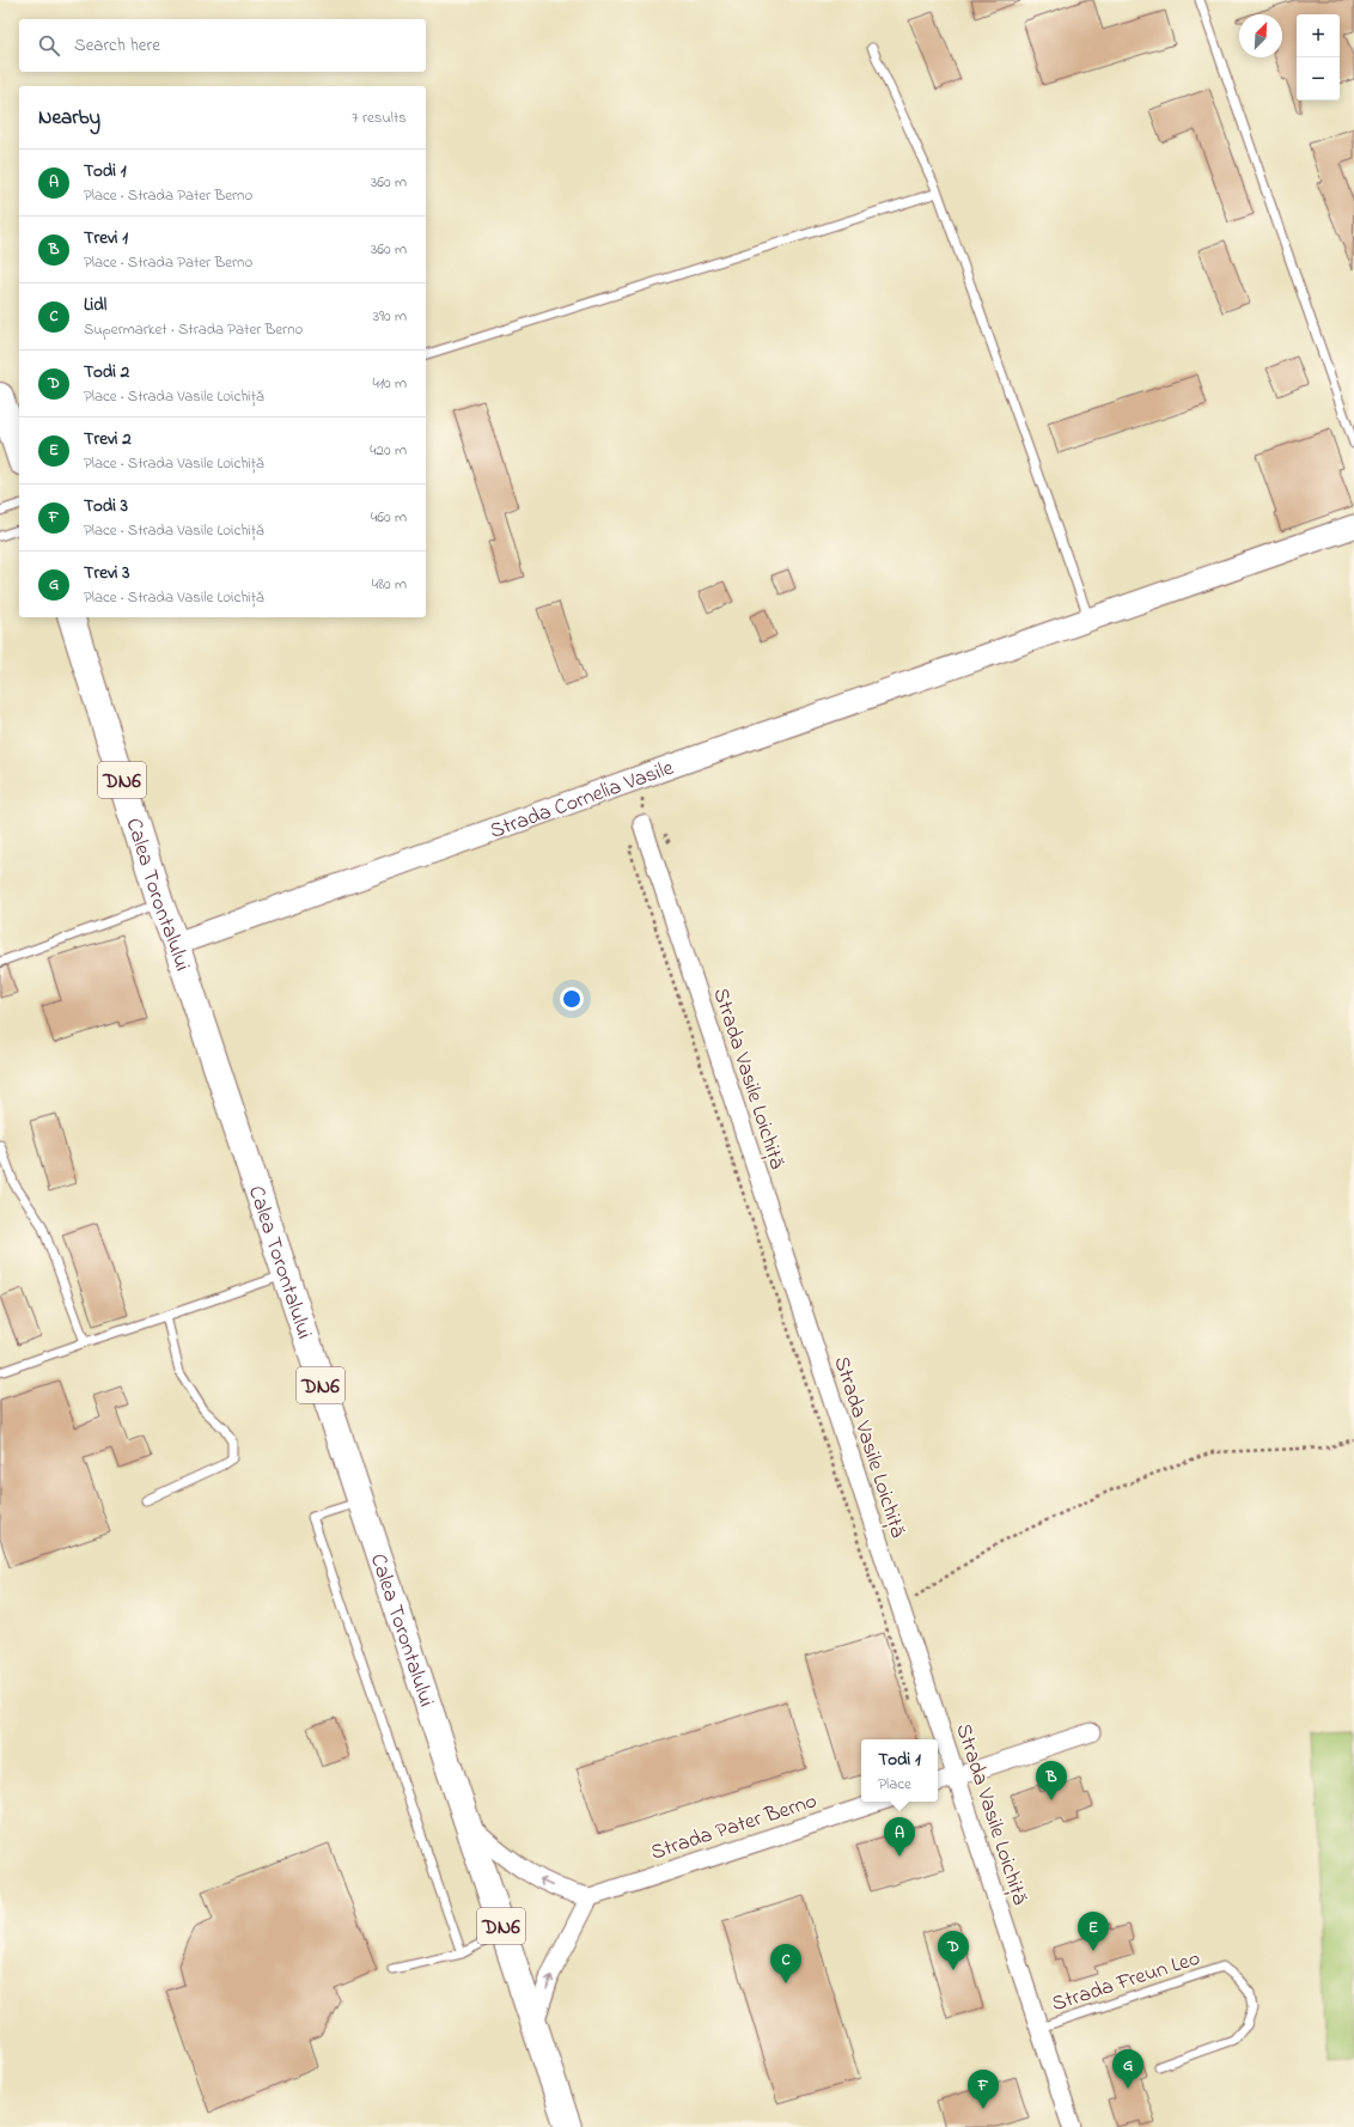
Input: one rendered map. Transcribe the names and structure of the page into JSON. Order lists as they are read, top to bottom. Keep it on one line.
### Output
{"streets":{"main road":["DN6","Calea Torontalului"],"street":["Strada Cornelia Vasile","Strada Vasile Loichiță","Strada Pater Berno"],"lane":["Strada Freun Leo"]},"crossings":[["Strada Cornelia Vasile","Calea Torontalului"],["Strada Vasile Loichiță","Strada Freun Leo"]],"north":"top right","page":{"map_buttons":["+","−"],"search":"Search here","heading":["Nearby","7 results"],"list":[{"mark":"A","name":"Todi 1","note":"Place · Strada Pater Berno","value":"360 m"},{"mark":"B","name":"Trevi 1","note":"Place · Strada Pater Berno","value":"360 m"},{"mark":"C","name":"Lidl","note":"Supermarket · Strada Pater Berno","value":"390 m"},{"mark":"D","name":"Todi 2","note":"Place · Strada Vasile Loichiță","value":"410 m"},{"mark":"E","name":"Trevi 2","note":"Place · Strada Vasile Loichiță","value":"420 m"},{"mark":"F","name":"Todi 3","note":"Place · Strada Vasile Loichiță","value":"460 m"},{"mark":"G","name":"Trevi 3","note":"Place · Strada Vasile Loichiță","value":"480 m"}],"popup":["Todi 1","Place"],"pins":["B","A","E","D","C","G","F"]}}
